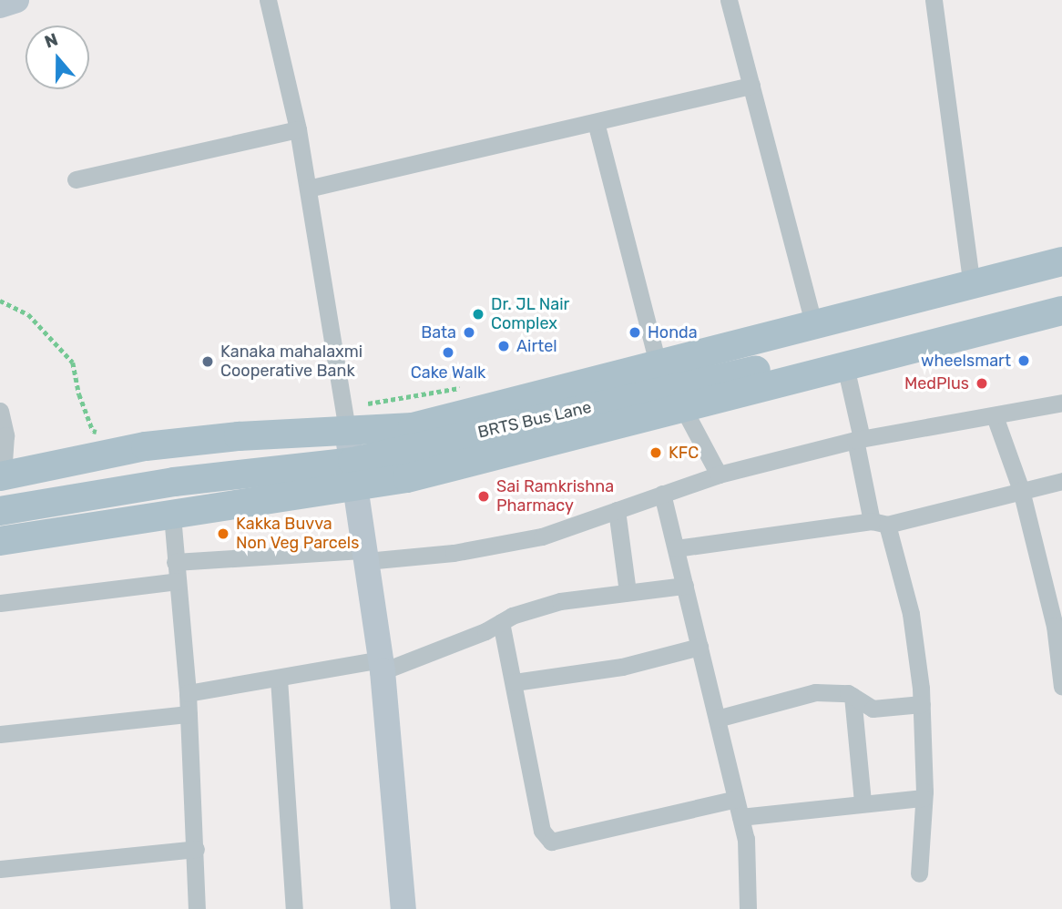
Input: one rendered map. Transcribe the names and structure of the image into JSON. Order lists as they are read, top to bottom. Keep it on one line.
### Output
{"streets":{"main road":["BRTS Bus Lane"]},"places":["Dr. JL Nair Complex","Bata","Honda","Airtel","Cake Walk","wheelsmart","Kanaka mahalaxmi Cooperative Bank","MedPlus","KFC","Sai Ramkrishna Pharmacy","Kakka Buvva Non Veg Parcels"],"north":"top"}
